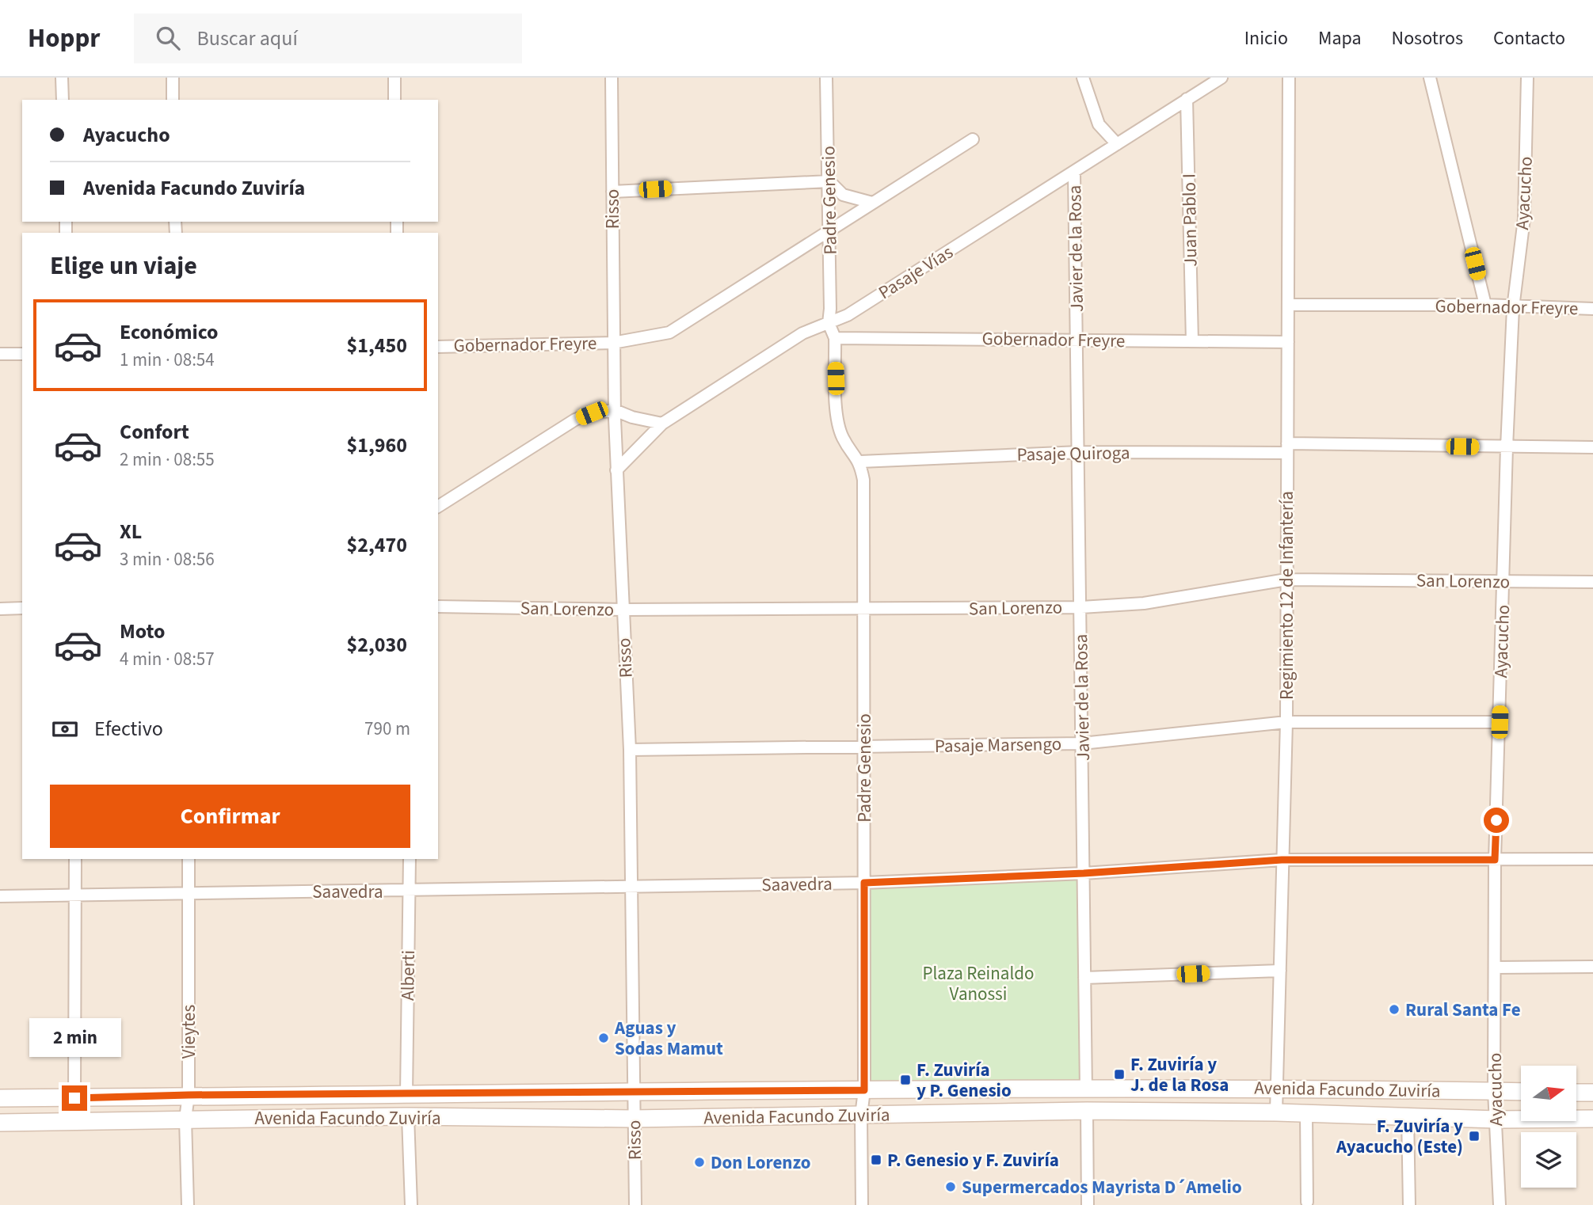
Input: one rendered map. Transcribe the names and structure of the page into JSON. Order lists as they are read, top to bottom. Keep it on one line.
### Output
{"streets":{"main road":["Avenida Facundo Zuviría"],"street":["Ayacucho","Padre Genesio","Risso","Juan Pablo I","Javier de la Rosa","Pasaje Vías","Gobernador Freyre","Pasaje Quiroga","San Lorenzo","Regimiento 12 de Infantería","Pasaje Marsengo","Saavedra","Alberti","Vieytes"]},"crossings":[["Ayacucho","Gobernador Freyre"],["Ayacucho","Pasaje Quiroga"],["Ayacucho","San Lorenzo"],["Ayacucho","Pasaje Marsengo"],["Ayacucho","Saavedra"],["Ayacucho","Avenida Facundo Zuviría"],["Padre Genesio","Pasaje Vías"],["Padre Genesio","Pasaje Quiroga"],["Padre Genesio","San Lorenzo"],["Padre Genesio","Pasaje Marsengo"],["Padre Genesio","Saavedra"],["Padre Genesio","Avenida Facundo Zuviría"],["Risso","Pasaje Vías"],["Risso","Gobernador Freyre"],["Risso","San Lorenzo"],["Risso","Pasaje Marsengo"],["Risso","Saavedra"],["Risso","Avenida Facundo Zuviría"],["Juan Pablo I","Pasaje Vías"],["Juan Pablo I","Gobernador Freyre"],["Javier de la Rosa","Pasaje Vías"],["Javier de la Rosa","Gobernador Freyre"],["Javier de la Rosa","Pasaje Quiroga"],["Javier de la Rosa","San Lorenzo"],["Javier de la Rosa","Pasaje Marsengo"],["Javier de la Rosa","Saavedra"],["Javier de la Rosa","Avenida Facundo Zuviría"],["Gobernador Freyre","Regimiento 12 de Infantería"],["Pasaje Quiroga","Regimiento 12 de Infantería"],["San Lorenzo","Regimiento 12 de Infantería"],["Regimiento 12 de Infantería","Pasaje Marsengo"],["Regimiento 12 de Infantería","Saavedra"],["Regimiento 12 de Infantería","Avenida Facundo Zuviría"],["Saavedra","Alberti"],["Saavedra","Vieytes"],["Alberti","Avenida Facundo Zuviría"],["Vieytes","Avenida Facundo Zuviría"]],"parks":["Plaza Reinaldo Vanossi"],"places":{"other":["Rural Santa Fe","Aguas y Sodas Mamut","Don Lorenzo","Supermercados Mayrista D´Amelio"],"transit":["F. Zuviría y J. de la Rosa","F. Zuviría y P. Genesio","F. Zuviría y Ayacucho (Este)","P. Genesio y F. Zuviría"]},"north":"right","page":{"header":"Hoppr","search":"Buscar aquí","nav":["Inicio","Mapa","Nosotros","Contacto"],"banner":["Ayacucho","Avenida Facundo Zuviría"],"heading":"Elige un viaje","list":[{"name":"Económico","note":"1 min · 08:54","value":"$1,450"},{"name":"Confort","note":"2 min · 08:55","value":"$1,960"},{"name":"XL","note":"3 min · 08:56","value":"$2,470"},{"name":"Moto","note":"4 min · 08:57","value":"$2,030"}],"pay":["Efectivo","790 m"],"buttons":"Confirmar","bubble":"2 min"}}
